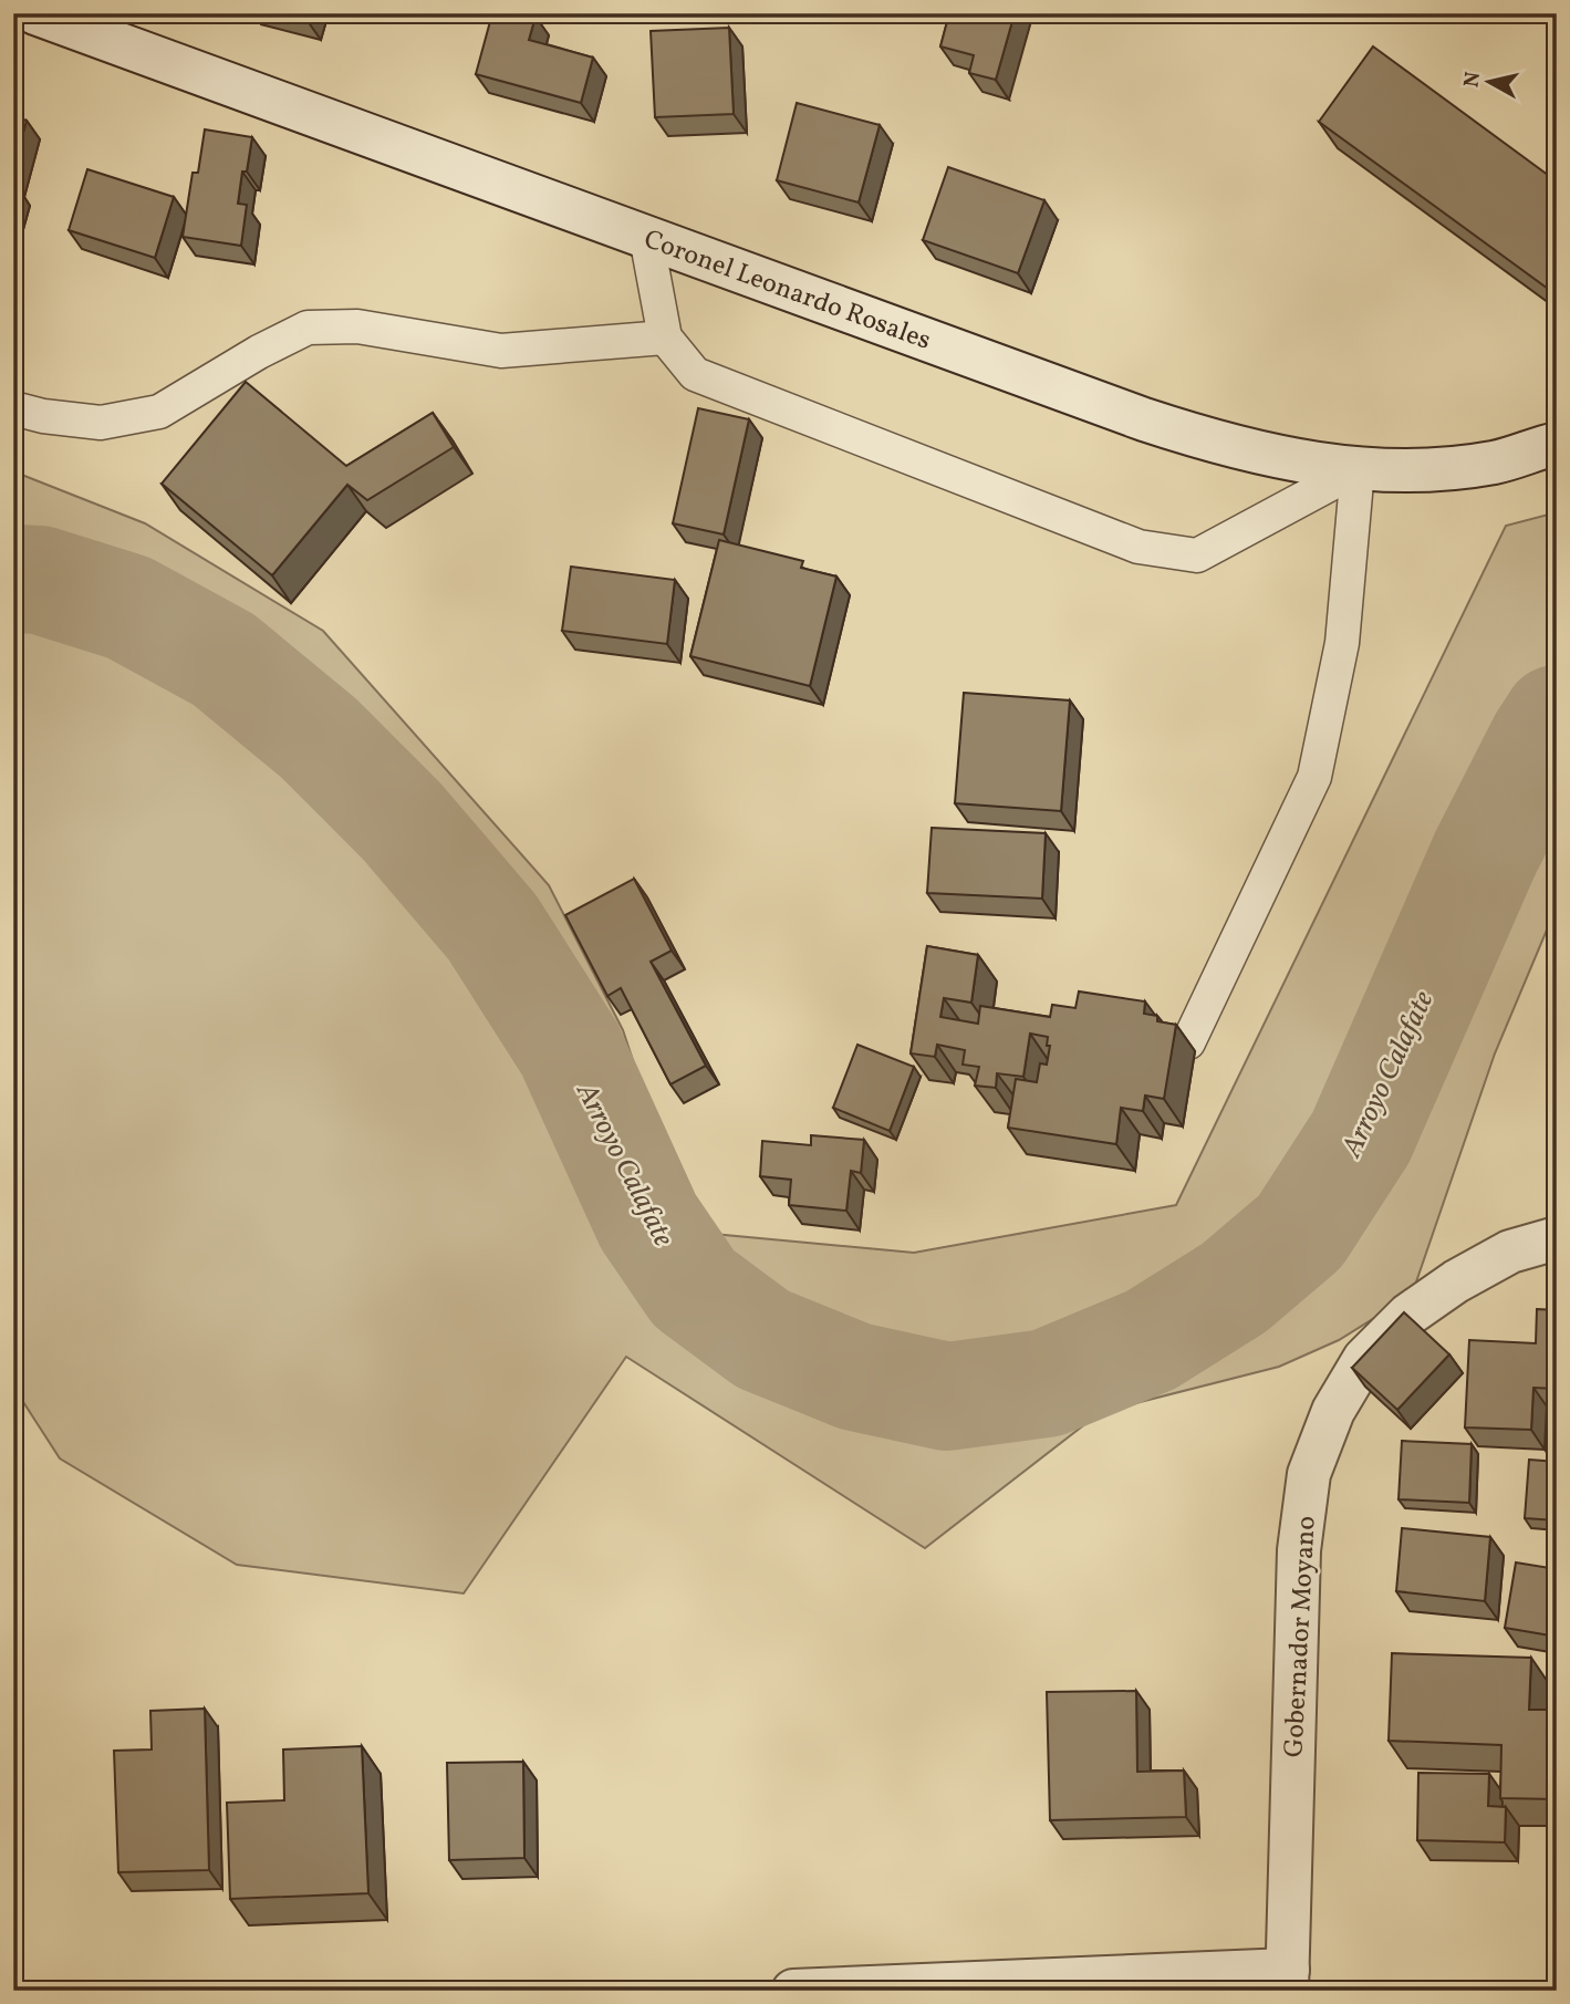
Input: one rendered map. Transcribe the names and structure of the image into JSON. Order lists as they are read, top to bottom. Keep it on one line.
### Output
{"streets":{"main road":["Coronel Leonardo Rosales","Gobernador Moyano"]},"water":["Arroyo Calafate"],"north":"left"}
